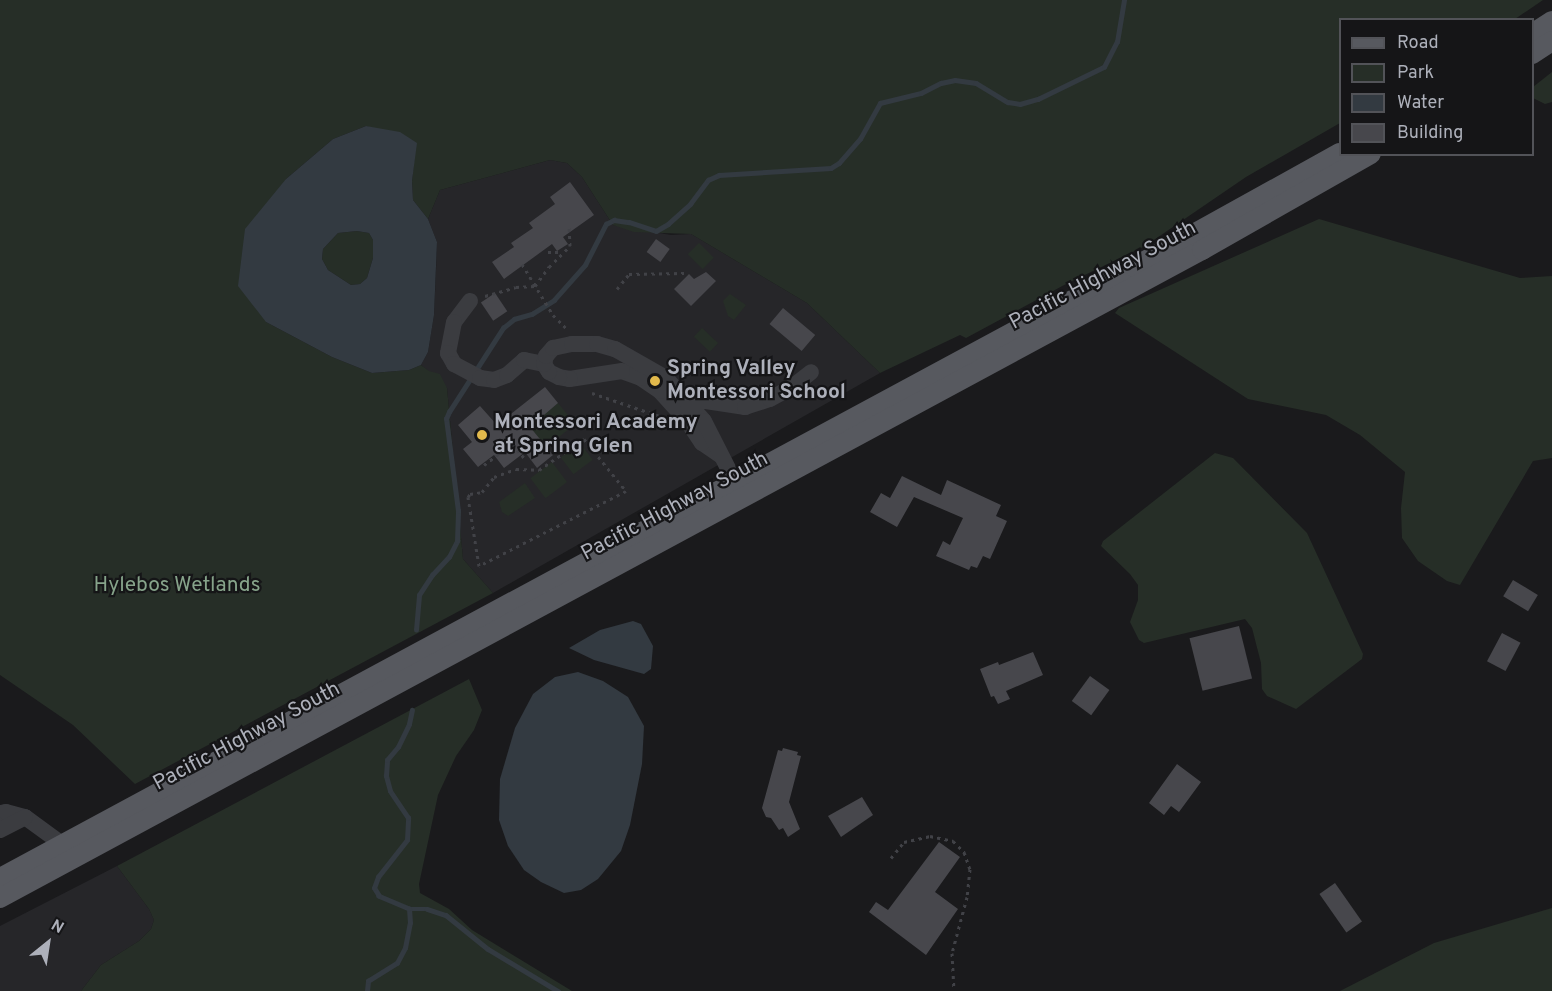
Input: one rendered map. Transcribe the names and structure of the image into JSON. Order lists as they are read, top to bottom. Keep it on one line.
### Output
{"streets":{"main road":["Pacific Highway South"]},"parks":["Hylebos Wetlands"],"places":["Spring Valley Montessori School","Montessori Academy at Spring Glen"],"legend":["Road","Park","Water","Building"],"north":"top right"}
